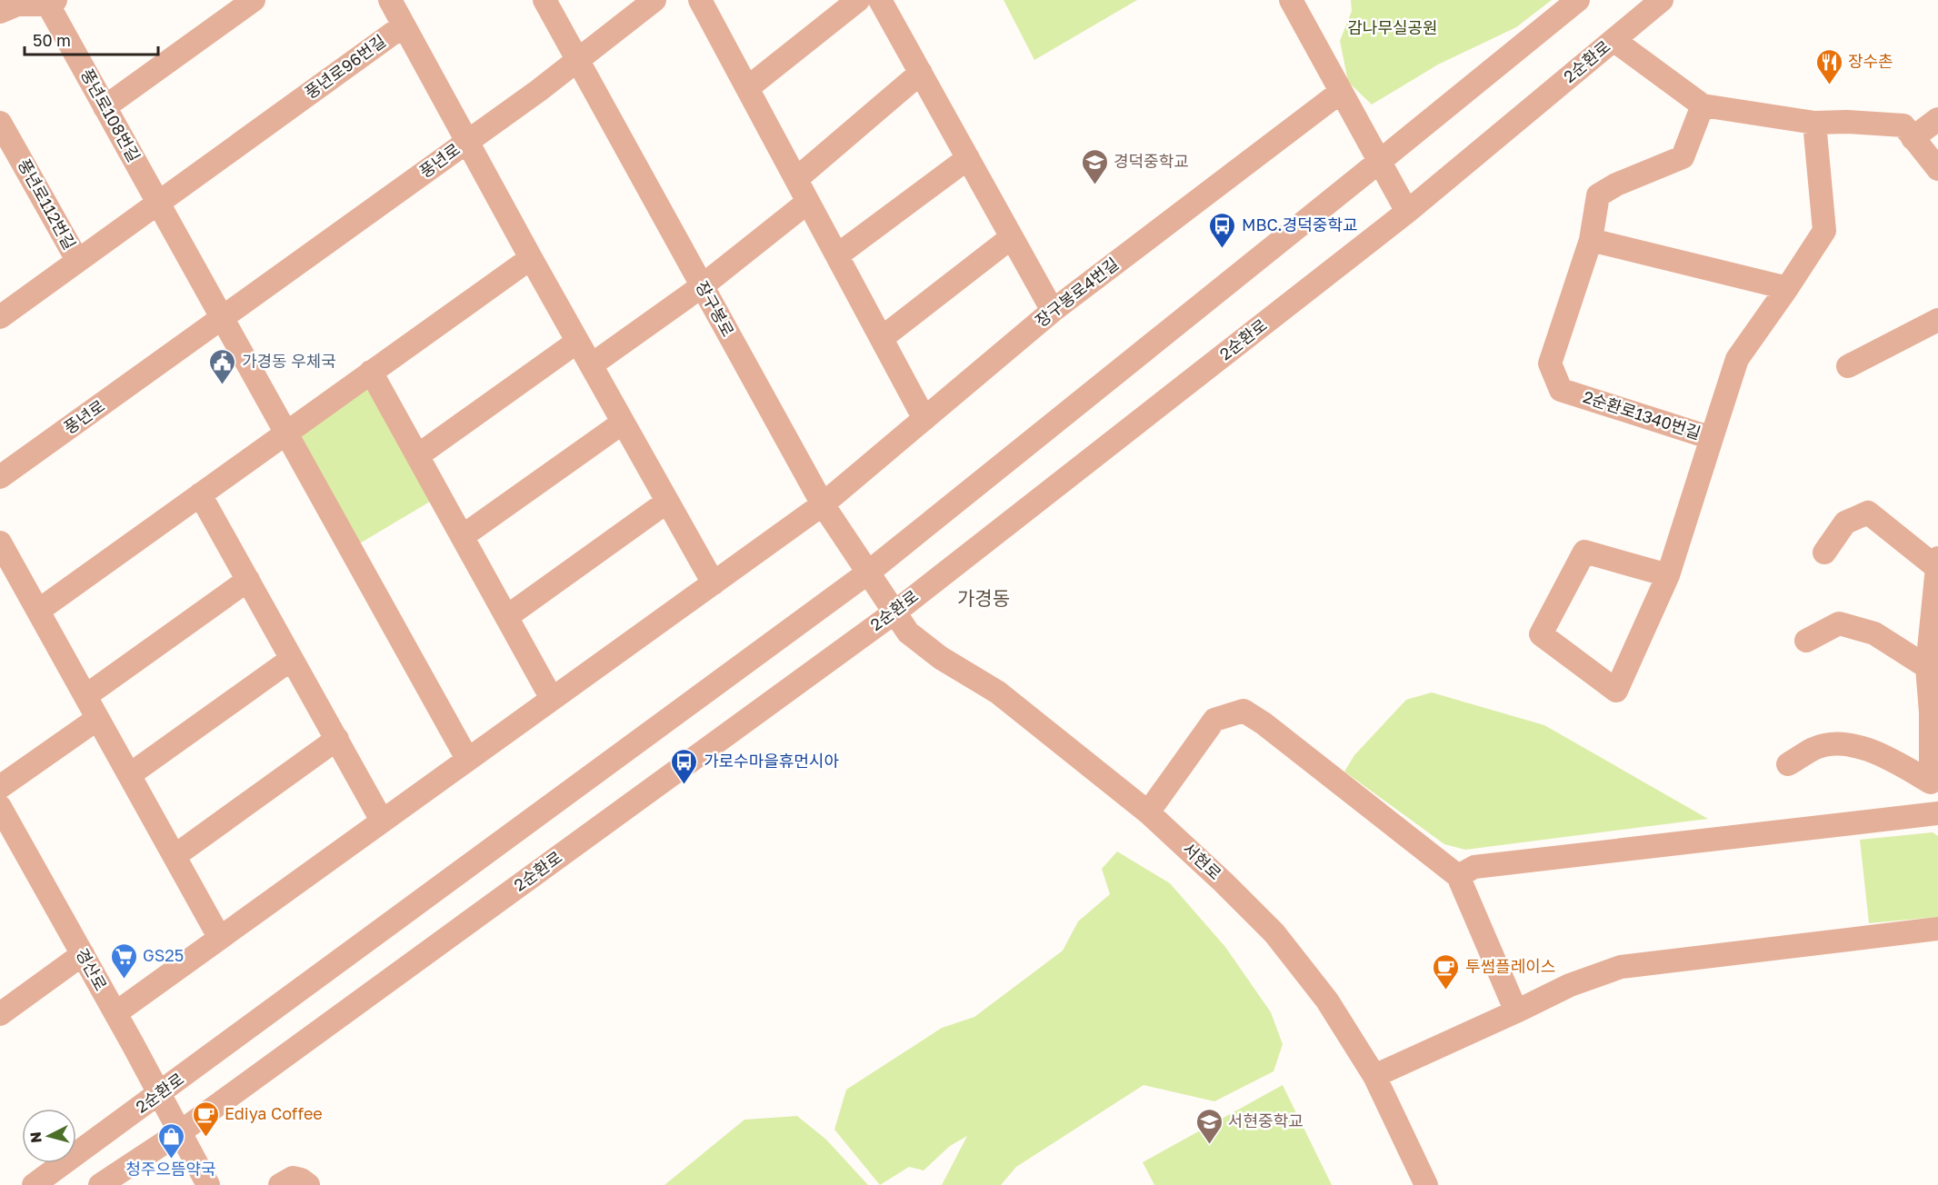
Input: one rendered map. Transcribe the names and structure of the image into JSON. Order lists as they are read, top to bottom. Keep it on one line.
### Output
{"streets":{"street":["2순환로","풍년로96번길","풍년로108번길","풍년로","풍년로112번길","장구봉로4번길","장구봉로","2순환로1340번길","서현로","경산로"]},"crossings":[["2순환로","장구봉로"],["2순환로","서현로"],["2순환로","경산로"],["풍년로96번길","풍년로108번길"],["풍년로96번길","풍년로"],["풍년로96번길","장구봉로4번길"],["풍년로108번길","풍년로"],["풍년로","장구봉로"],["장구봉로4번길","장구봉로"],["장구봉로4번길","경산로"],["장구봉로","서현로"]],"districts":["가경동"],"parks":["감나무실공원"],"places":{"restaurant":["장수촌"],"school or university":["경덕중학교","서현중학교"],"bus stop":["MBC.경덕중학교","가로수마을휴먼시아"],"public building":["가경동 우체국"],"supermarket":["GS25"],"cafe":["투썸플레이스","Ediya Coffee"],"shop":["청주으뜸약국"]},"scale_bar":"50 m","north":"left"}
